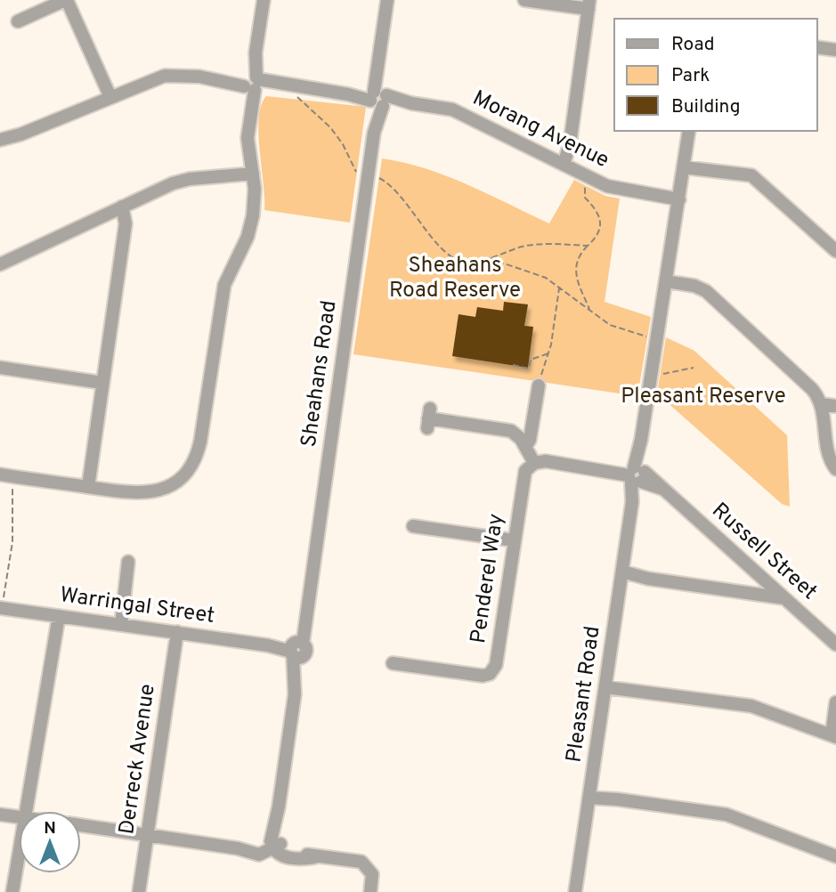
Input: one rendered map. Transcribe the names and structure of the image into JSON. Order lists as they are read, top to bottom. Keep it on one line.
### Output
{"streets":{"street":["Morang Avenue","Sheahans Road","Russell Street","Penderel Way","Warringal Street","Pleasant Road","Derreck Avenue"]},"crossings":[["Morang Avenue","Sheahans Road"],["Morang Avenue","Pleasant Road"],["Sheahans Road","Warringal Street"],["Russell Street","Pleasant Road"],["Warringal Street","Derreck Avenue"]],"parks":["Sheahans Road Reserve","Pleasant Reserve"],"legend":["Road","Park","Building"],"north":"top"}
